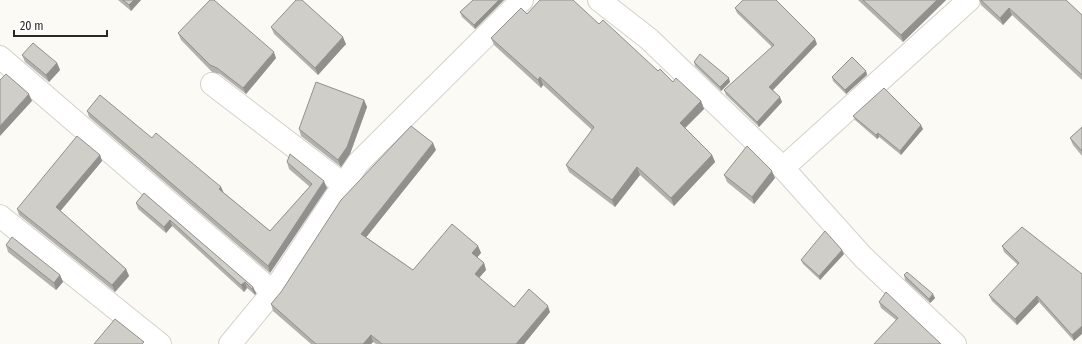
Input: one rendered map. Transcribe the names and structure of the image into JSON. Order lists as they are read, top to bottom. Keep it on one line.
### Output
{"scale_bar":"20 m"}
